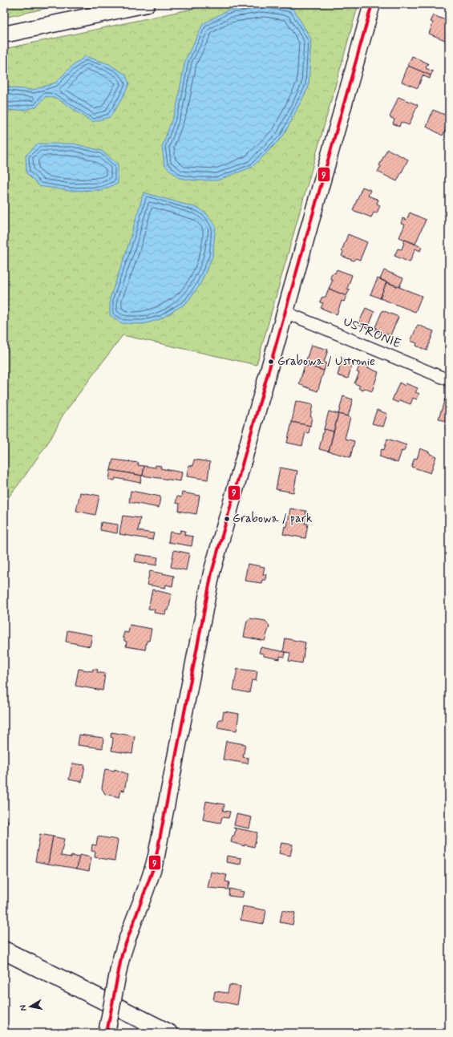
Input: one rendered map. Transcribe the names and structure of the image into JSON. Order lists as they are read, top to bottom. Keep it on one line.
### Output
{"streets":{"street":["USTRONIE"]},"places":["Grabowa / Ustronie","Grabowa / park"],"lines":["transit line 9"],"north":"left"}
